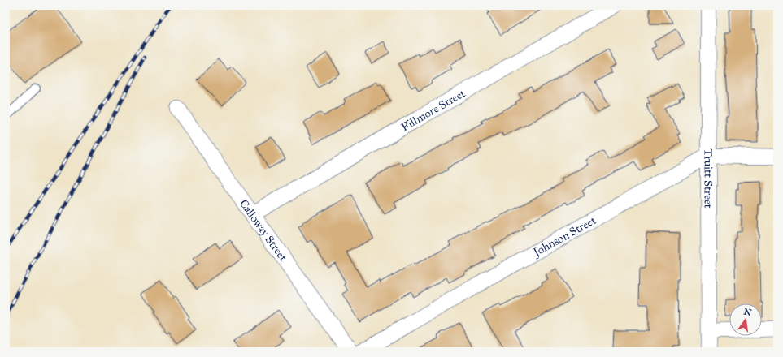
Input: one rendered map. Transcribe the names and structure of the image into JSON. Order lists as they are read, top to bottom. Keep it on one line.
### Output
{"streets":{"street":["Fillmore Street","Truitt Street","Calloway Street","Johnson Street"]},"crossings":[["Fillmore Street","Calloway Street"],["Truitt Street","Johnson Street"]],"north":"top"}
